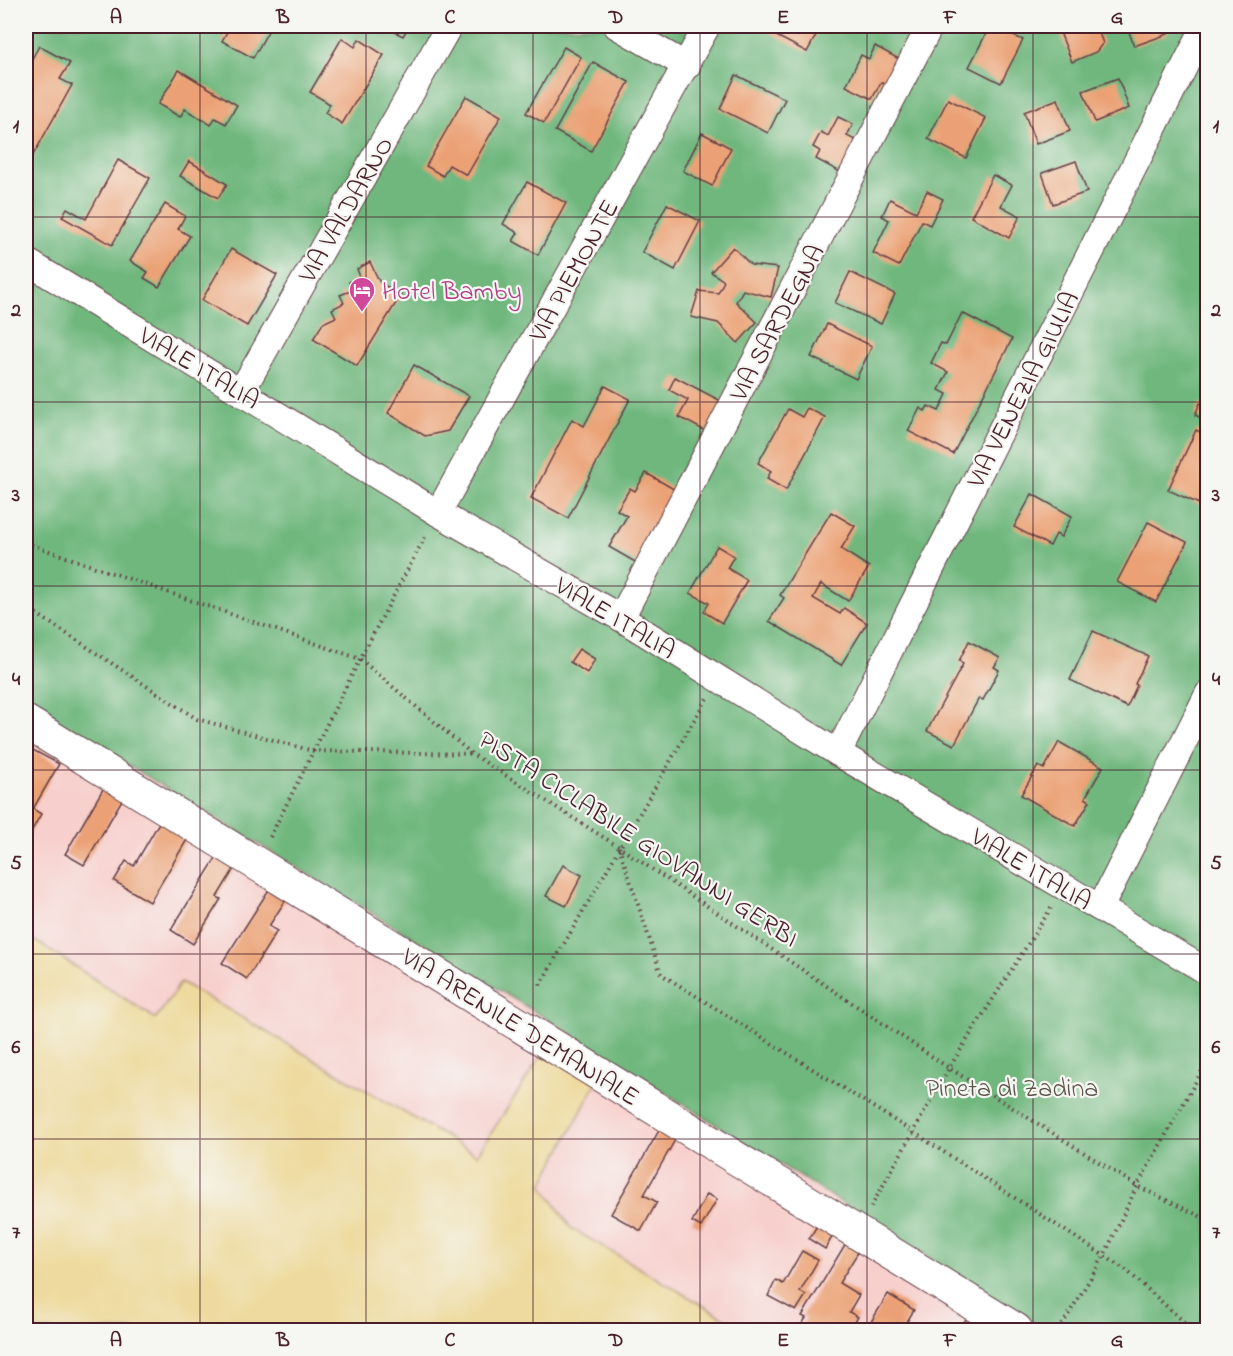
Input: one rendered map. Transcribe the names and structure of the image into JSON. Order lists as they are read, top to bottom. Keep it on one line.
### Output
{"streets":{"street":["VIA VALDARNO","VIA PIEMONTE","VIA SARDEGNA","VIALE ITALIA","VIA VENEZIA GIULIA","VIA ARENILE DEMANIALE"],"path":["PISTA CICLABILE GIOVANNI GERBI"]},"crossings":[["VIA VALDARNO","VIALE ITALIA"],["VIA PIEMONTE","VIALE ITALIA"],["VIA SARDEGNA","VIALE ITALIA"],["VIALE ITALIA","VIA VENEZIA GIULIA"]],"parks":["Pineta di Zadina"],"places":{"hotel":["Hotel Bamby"]},"grid":{"columns":["A","B","C","D","E","F","G"],"rows":["1","2","3","4","5","6","7"]}}
